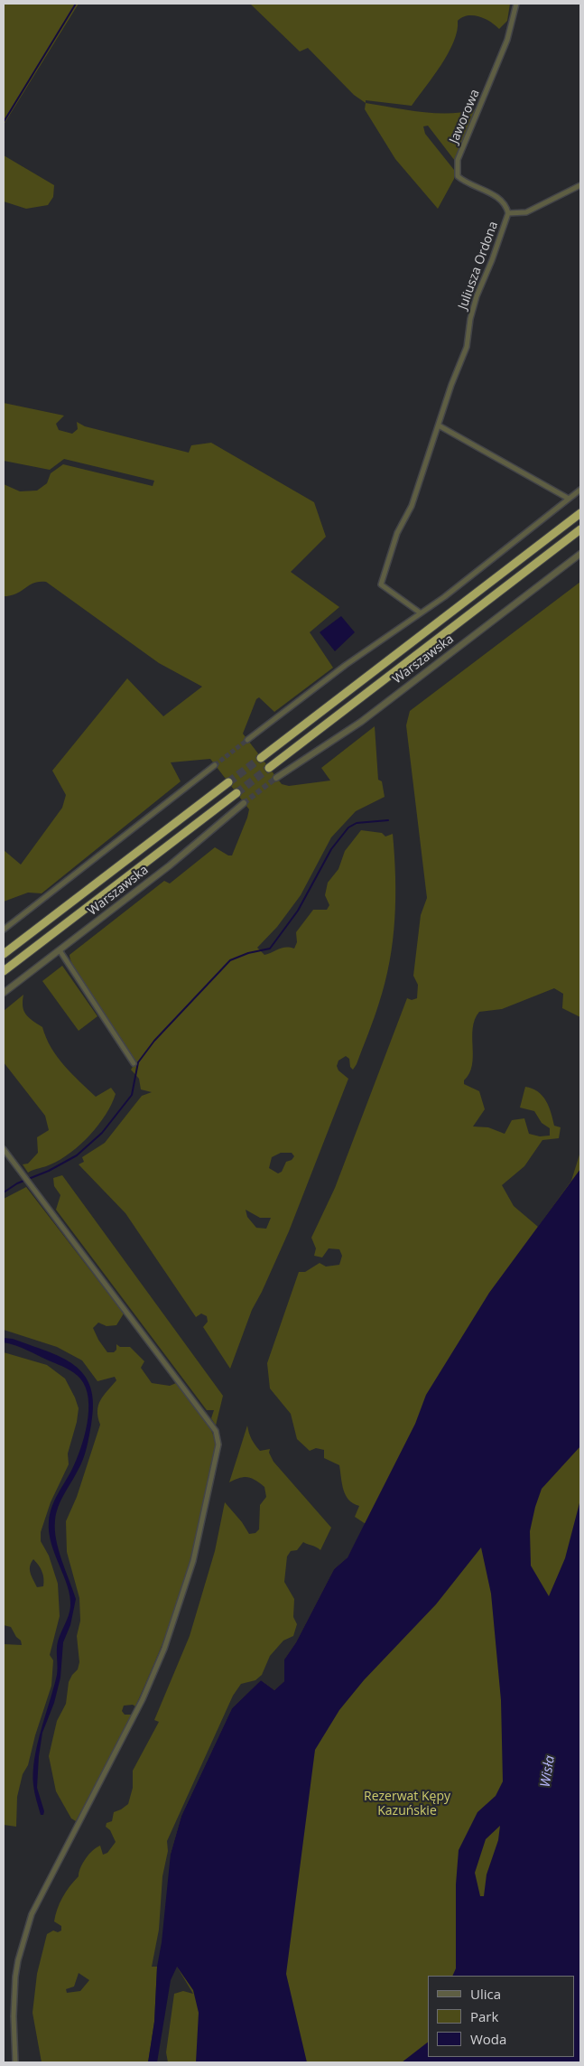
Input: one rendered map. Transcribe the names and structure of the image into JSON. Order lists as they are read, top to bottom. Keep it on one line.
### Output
{"streets":{"street":["Jaworowa","Juliusza Ordona","Warszawska"]},"crossings":[["Jaworowa","Juliusza Ordona"]],"water":["Wisła"],"parks":["Rezerwat Kępy Kazuńskie"],"legend":["Ulica","Park","Woda"]}
